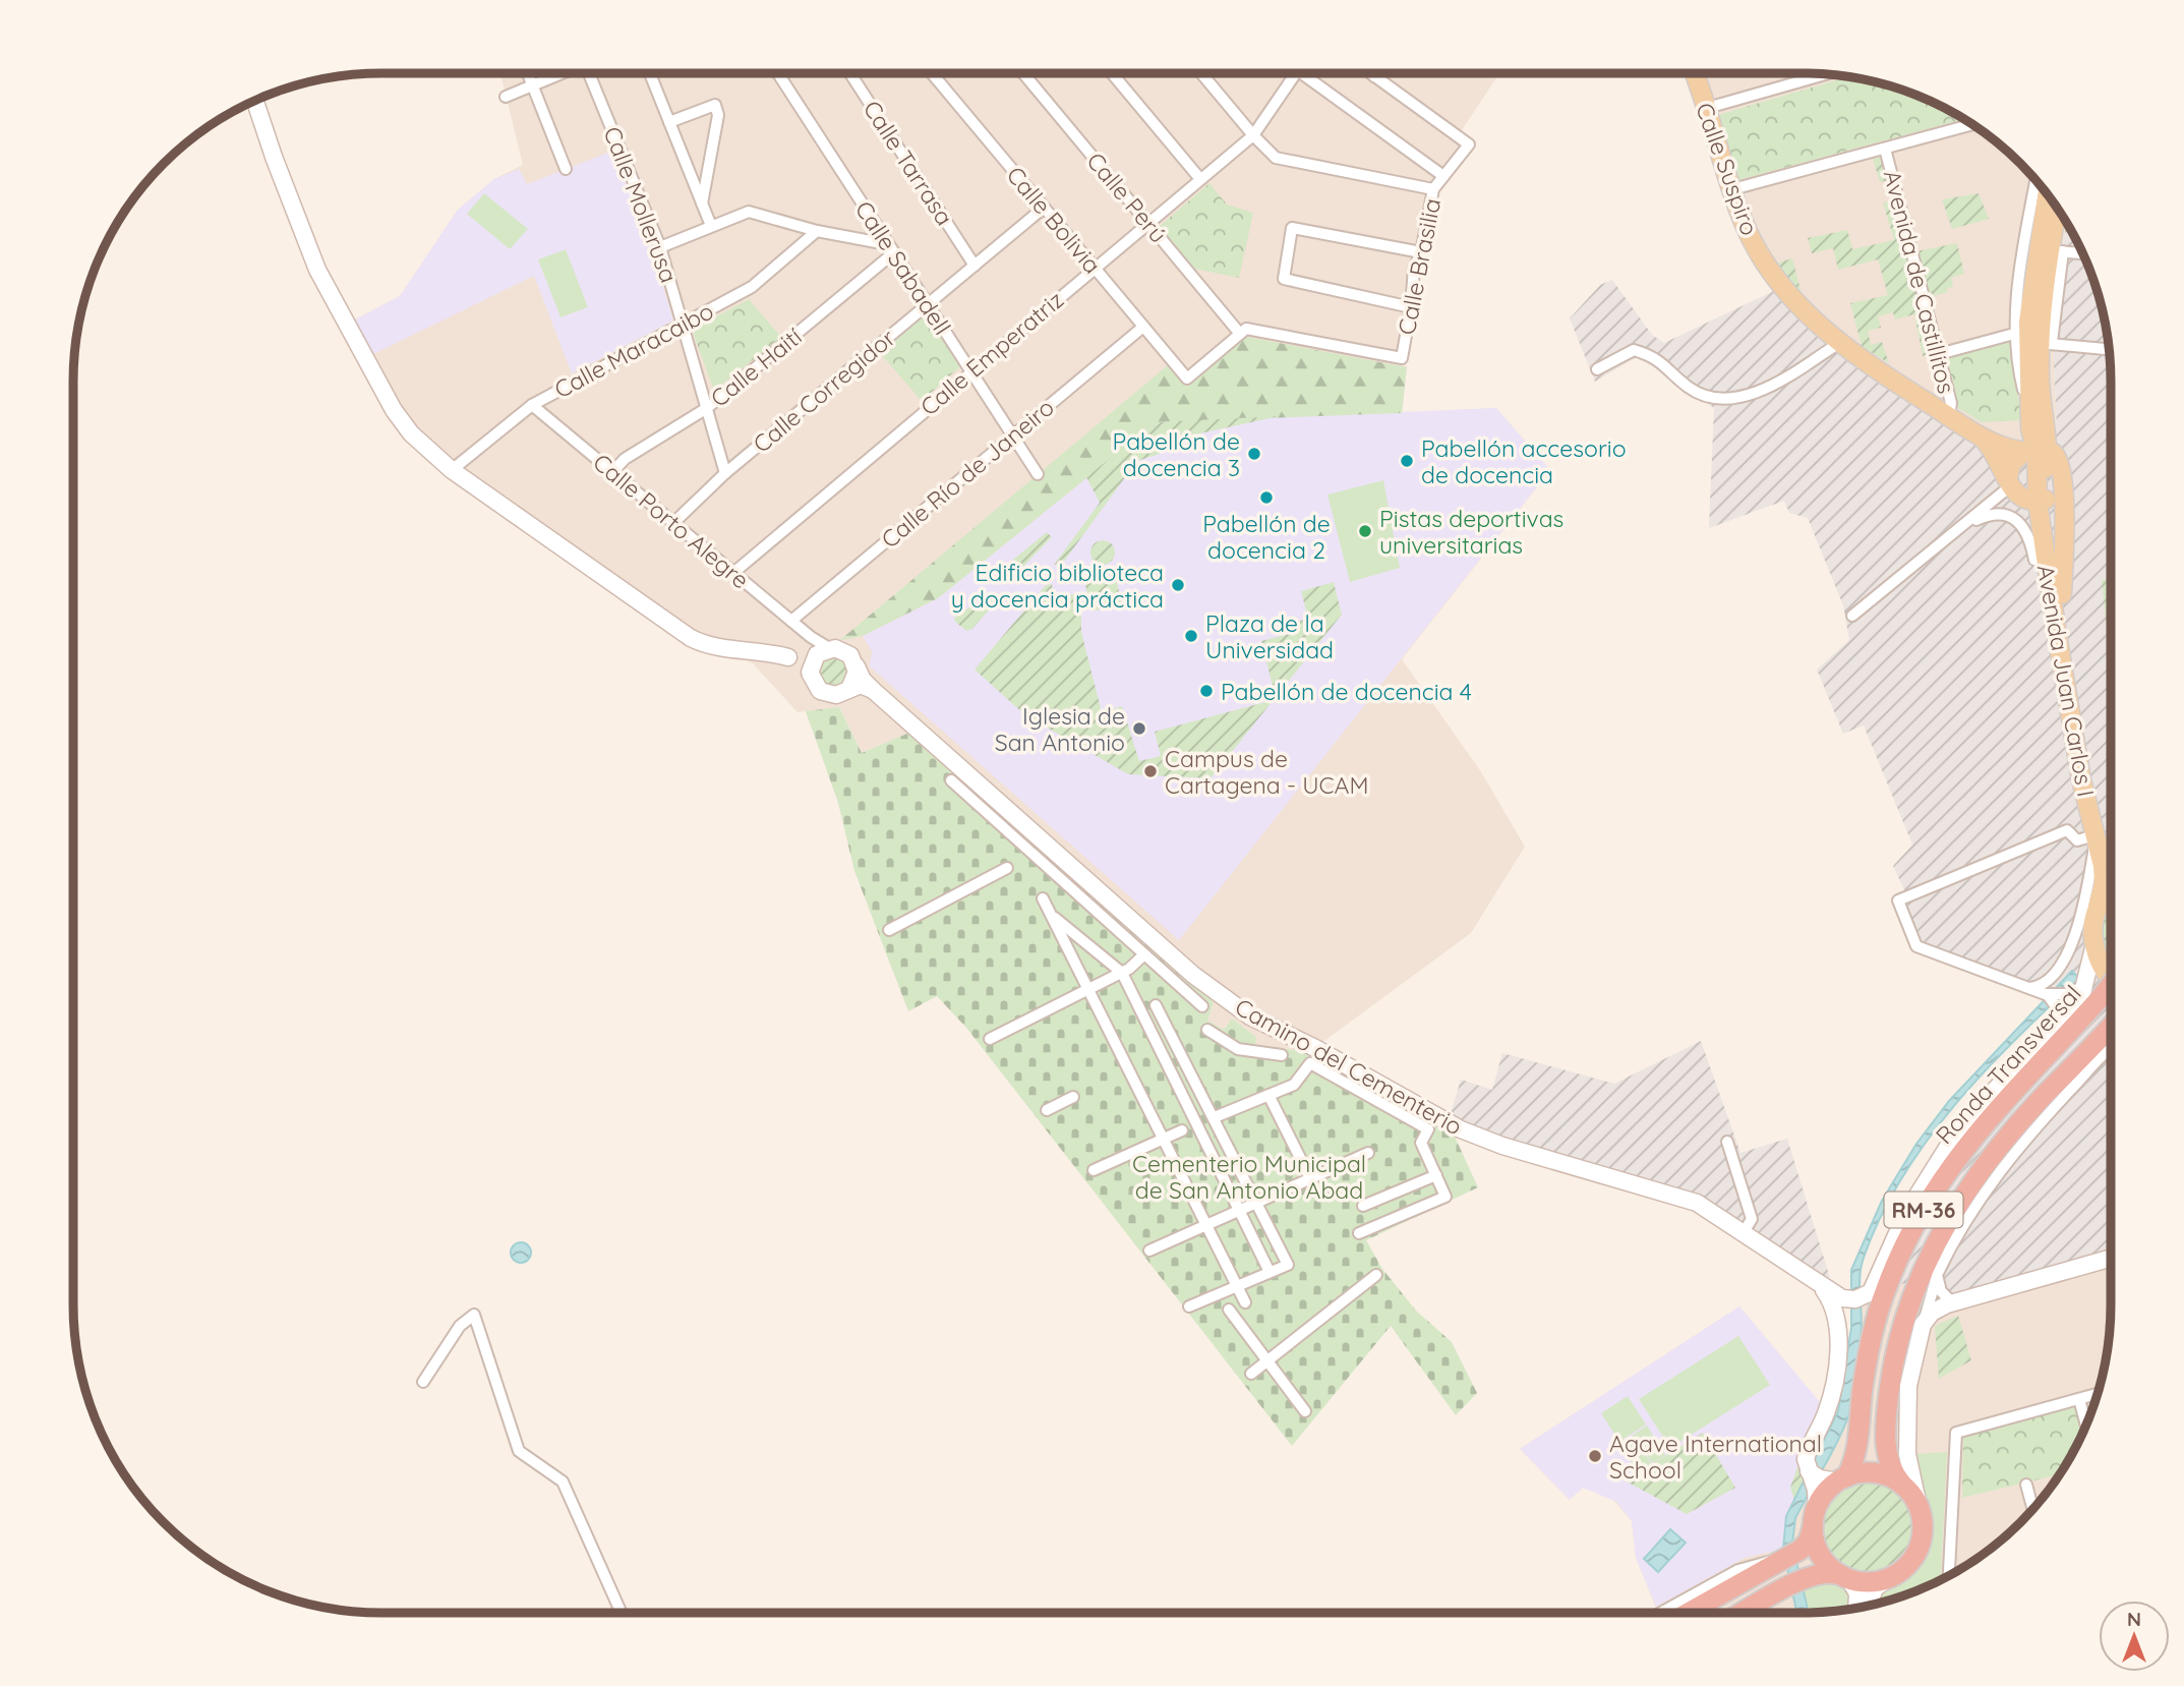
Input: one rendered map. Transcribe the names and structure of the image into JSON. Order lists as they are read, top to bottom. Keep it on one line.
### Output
{"streets":{"highway":["Ronda Transversal","RM-36"],"main road":["Calle Suspiro","Avenida Juan Carlos I","Camino del Cementerio"],"street":["Calle Tarrasa","Calle Perú","Calle Mollerusa","Calle Bolivia","Calle Brasilia","Calle Sabadell","Avenida de Castillitos","Calle Maracaibo","Calle Emperatriz","Calle Haití","Calle Corregidor","Calle Río de Janeiro","Calle Porto Alegre"]},"crossings":[["Calle Tarrasa","Calle Corregidor"],["Calle Suspiro","Avenida de Castillitos"],["Calle Perú","Calle Bolivia"],["Calle Perú","Calle Brasilia"],["Calle Perú","Calle Emperatriz"],["Calle Mollerusa","Calle Maracaibo"],["Calle Mollerusa","Calle Haití"],["Calle Mollerusa","Calle Corregidor"],["Calle Bolivia","Calle Brasilia"],["Calle Bolivia","Calle Emperatriz"],["Calle Bolivia","Calle Corregidor"],["Calle Bolivia","Calle Río de Janeiro"],["Calle Sabadell","Calle Emperatriz"],["Calle Sabadell","Calle Haití"],["Calle Sabadell","Calle Corregidor"],["Calle Sabadell","Calle Río de Janeiro"],["Calle Maracaibo","Calle Porto Alegre"],["Calle Emperatriz","Calle Porto Alegre"],["Calle Haití","Calle Porto Alegre"],["Calle Corregidor","Calle Porto Alegre"],["Calle Río de Janeiro","Calle Porto Alegre"],["Calle Porto Alegre","Camino del Cementerio"],["Ronda Transversal","RM-36"]],"parks":["Cementerio Municipal de San Antonio Abad"],"places":["Pabellón de docencia 3","Pabellón accesorio de docencia","Pabellón de docencia 2","Pistas deportivas universitarias","Edificio biblioteca y docencia práctica","Plaza de la Universidad","Pabellón de docencia 4","Iglesia de San Antonio","Campus de Cartagena - UCAM","Agave International School"],"north":"top"}
